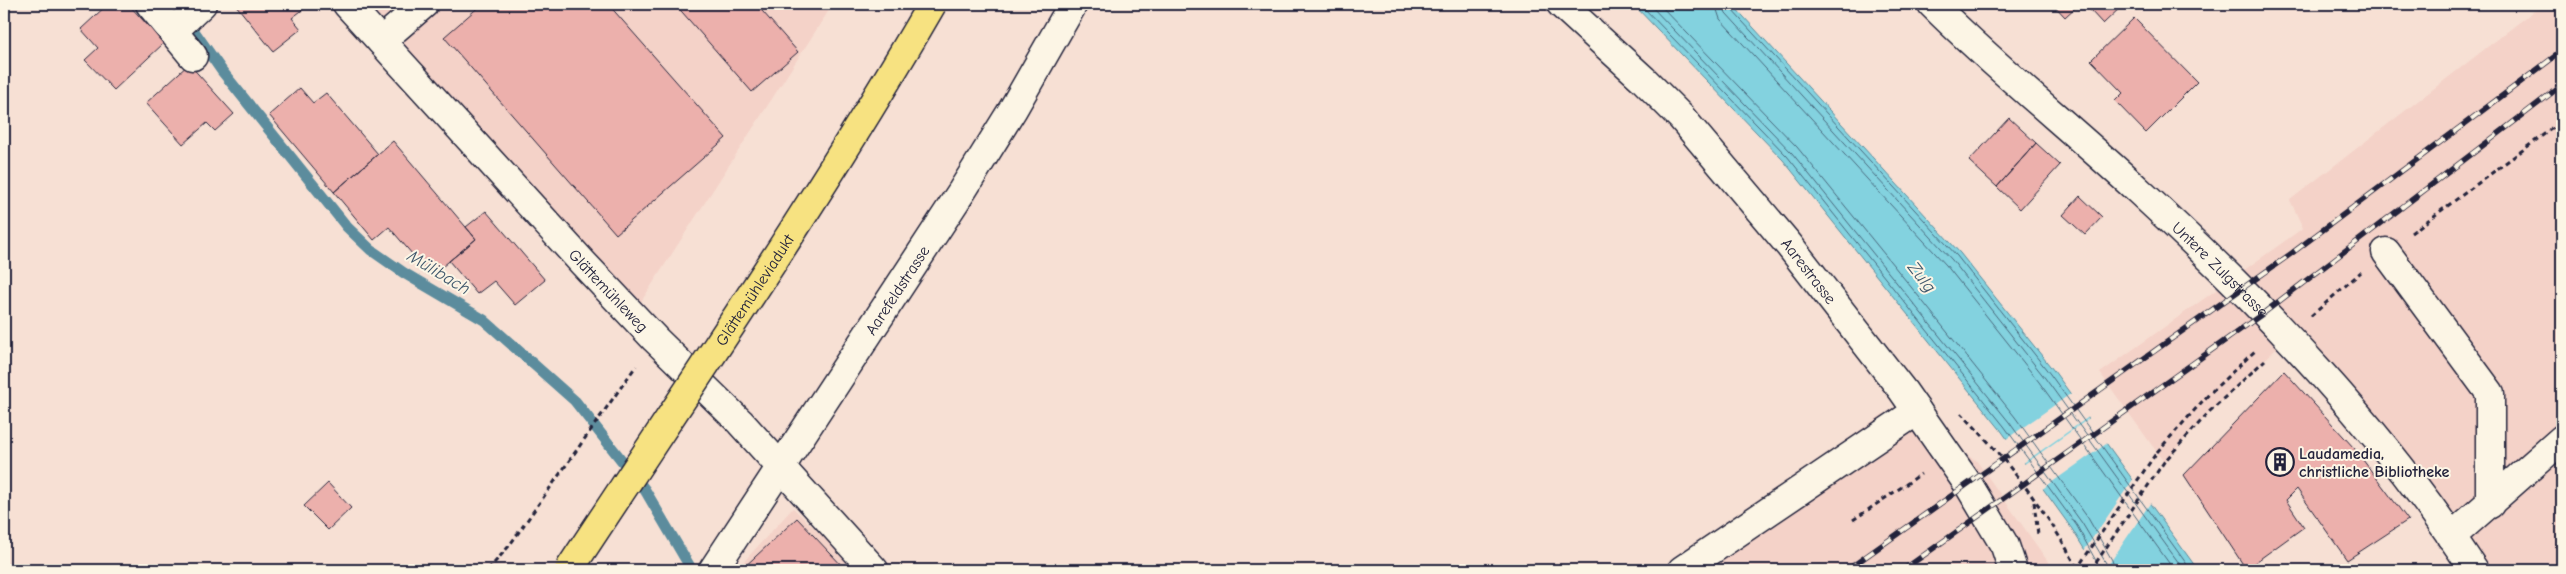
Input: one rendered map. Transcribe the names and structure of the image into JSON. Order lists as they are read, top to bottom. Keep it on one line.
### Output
{"streets":{"highway":["Glättemühleviadukt"],"street":["Aarestrasse","Untere Zulgstrasse","Glättemühleweg","Aarefeldstrasse"]},"crossings":[["Glättemühleweg","Aarefeldstrasse"]],"water":["Mülibach","Zulg"],"places":{"building":["Laudamedia, christliche Bibliotheke"]}}
